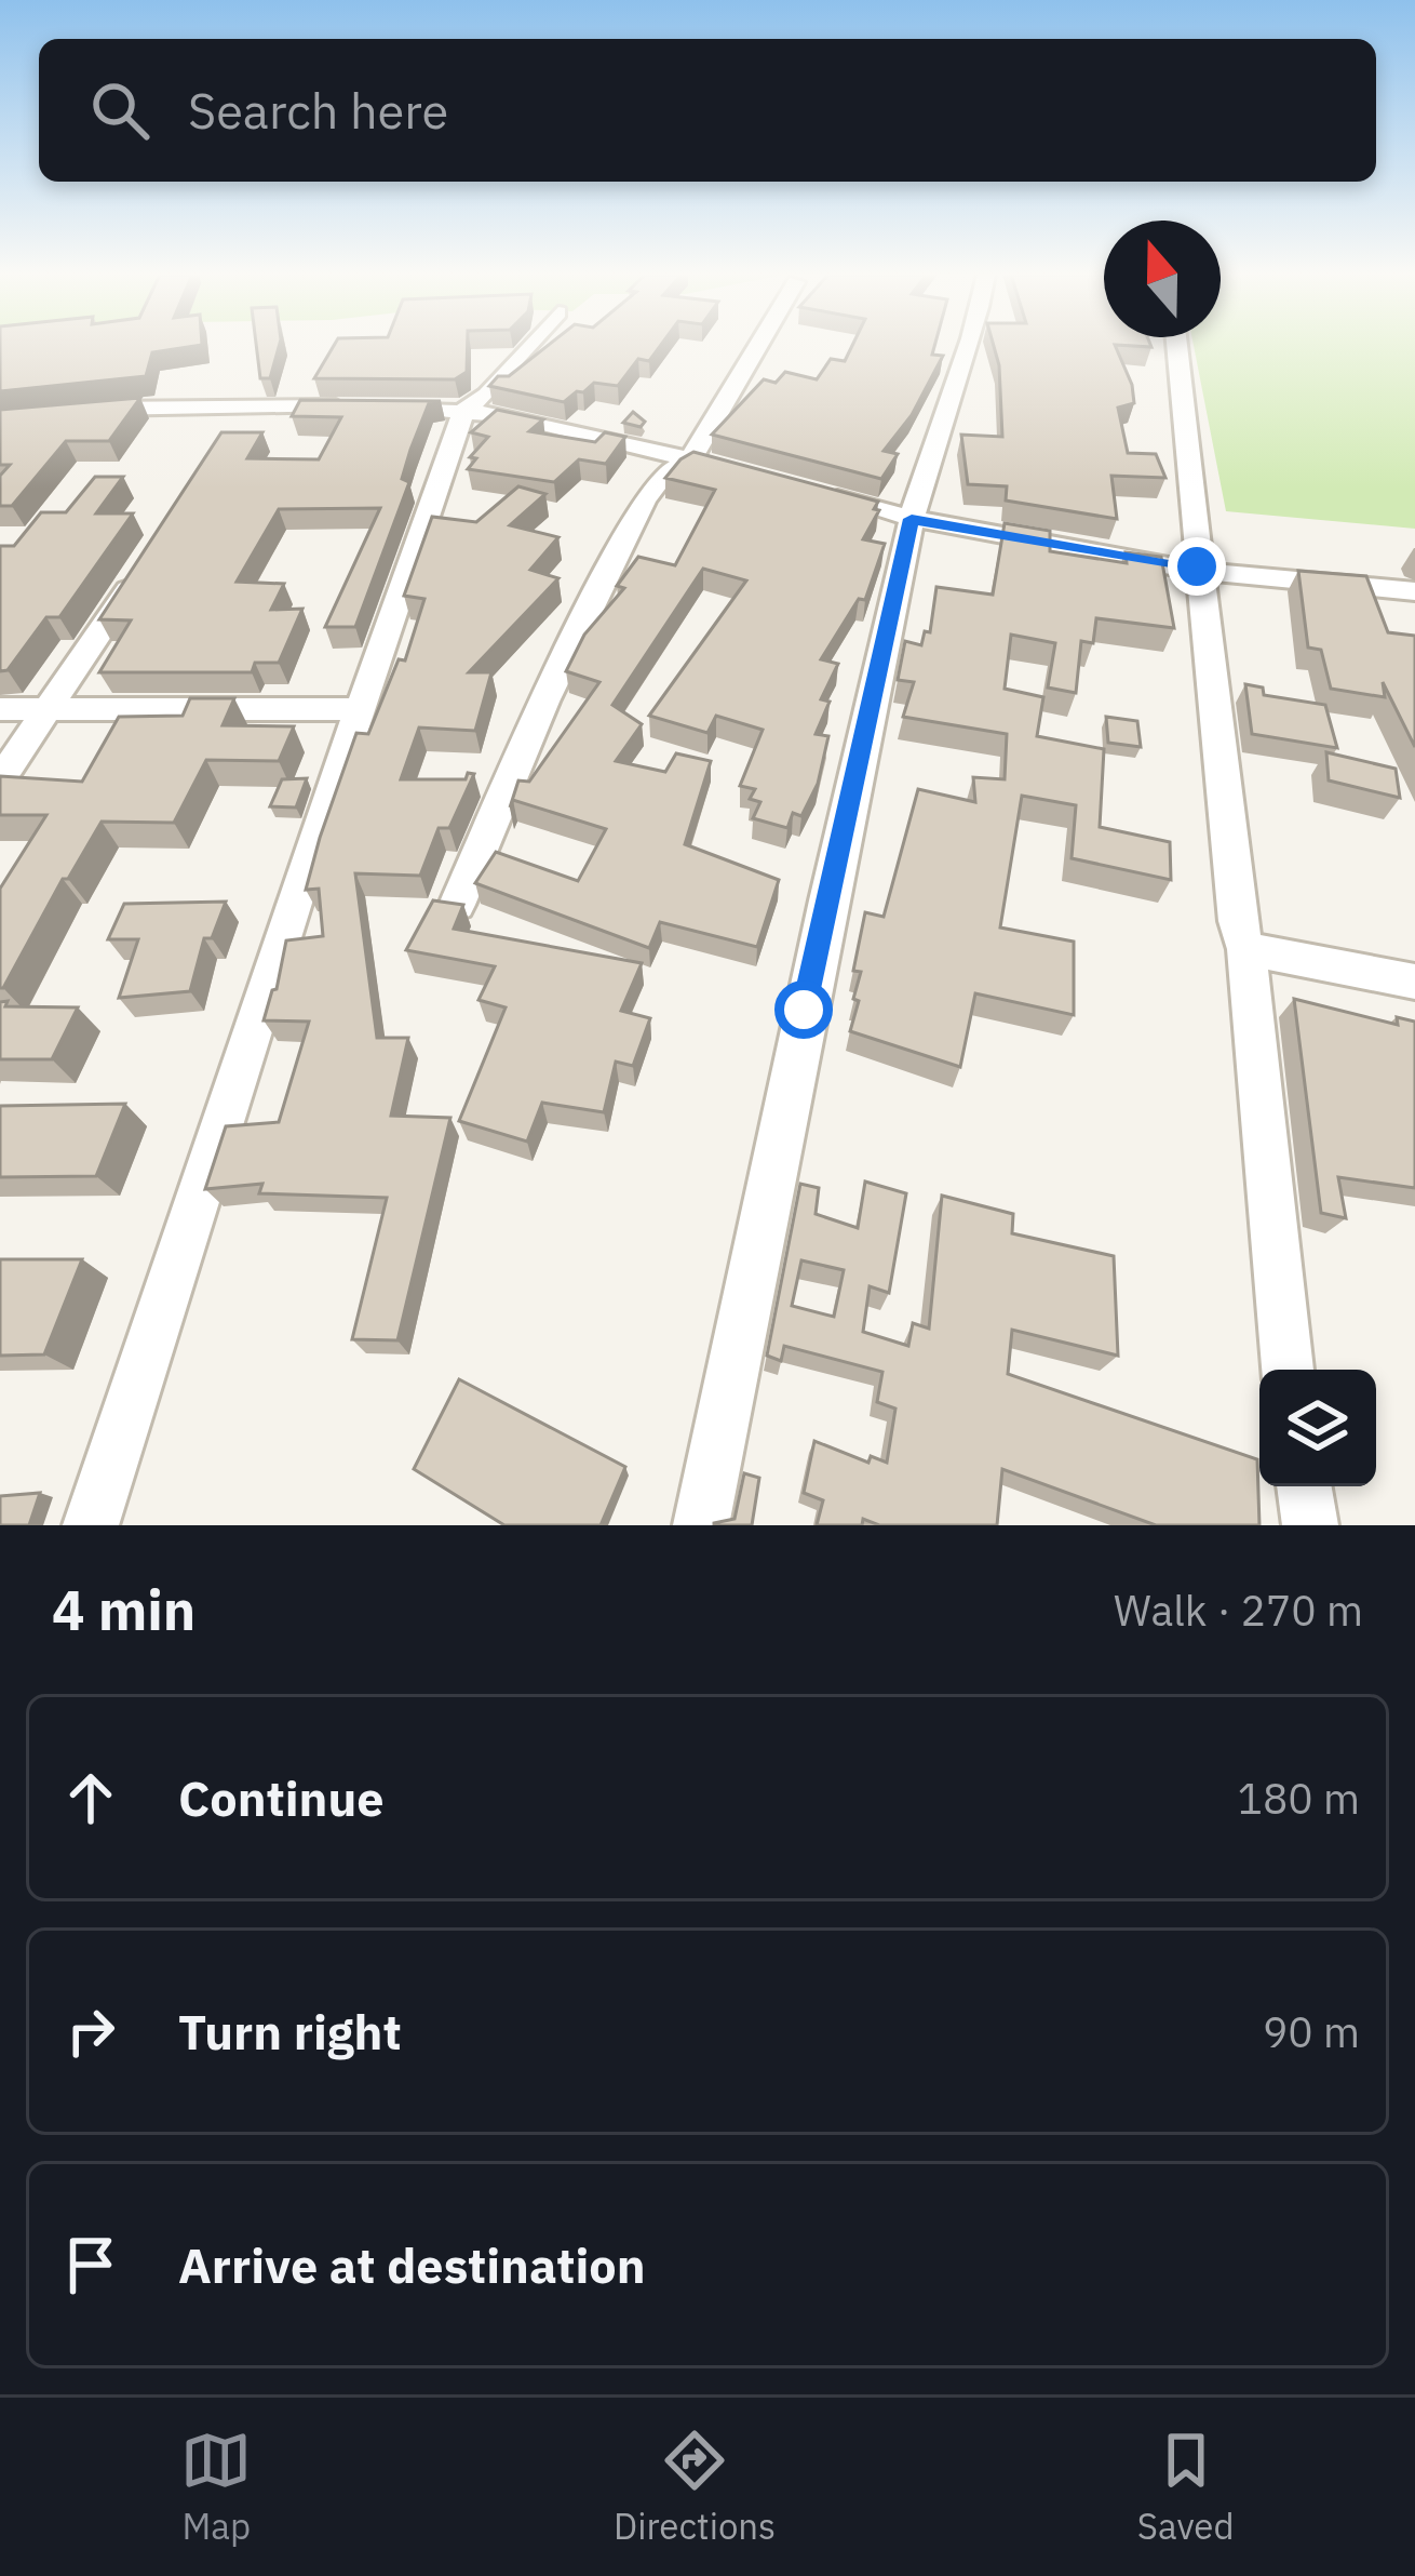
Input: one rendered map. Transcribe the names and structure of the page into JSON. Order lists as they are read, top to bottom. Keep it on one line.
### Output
{"north":"top","page":{"search":"Search here","heading":["4 min","Walk · 270 m"],"list":[["Continue","180 m"],["Turn right","90 m"],"Arrive at destination"],"nav":["Map","Directions","Saved"]}}
